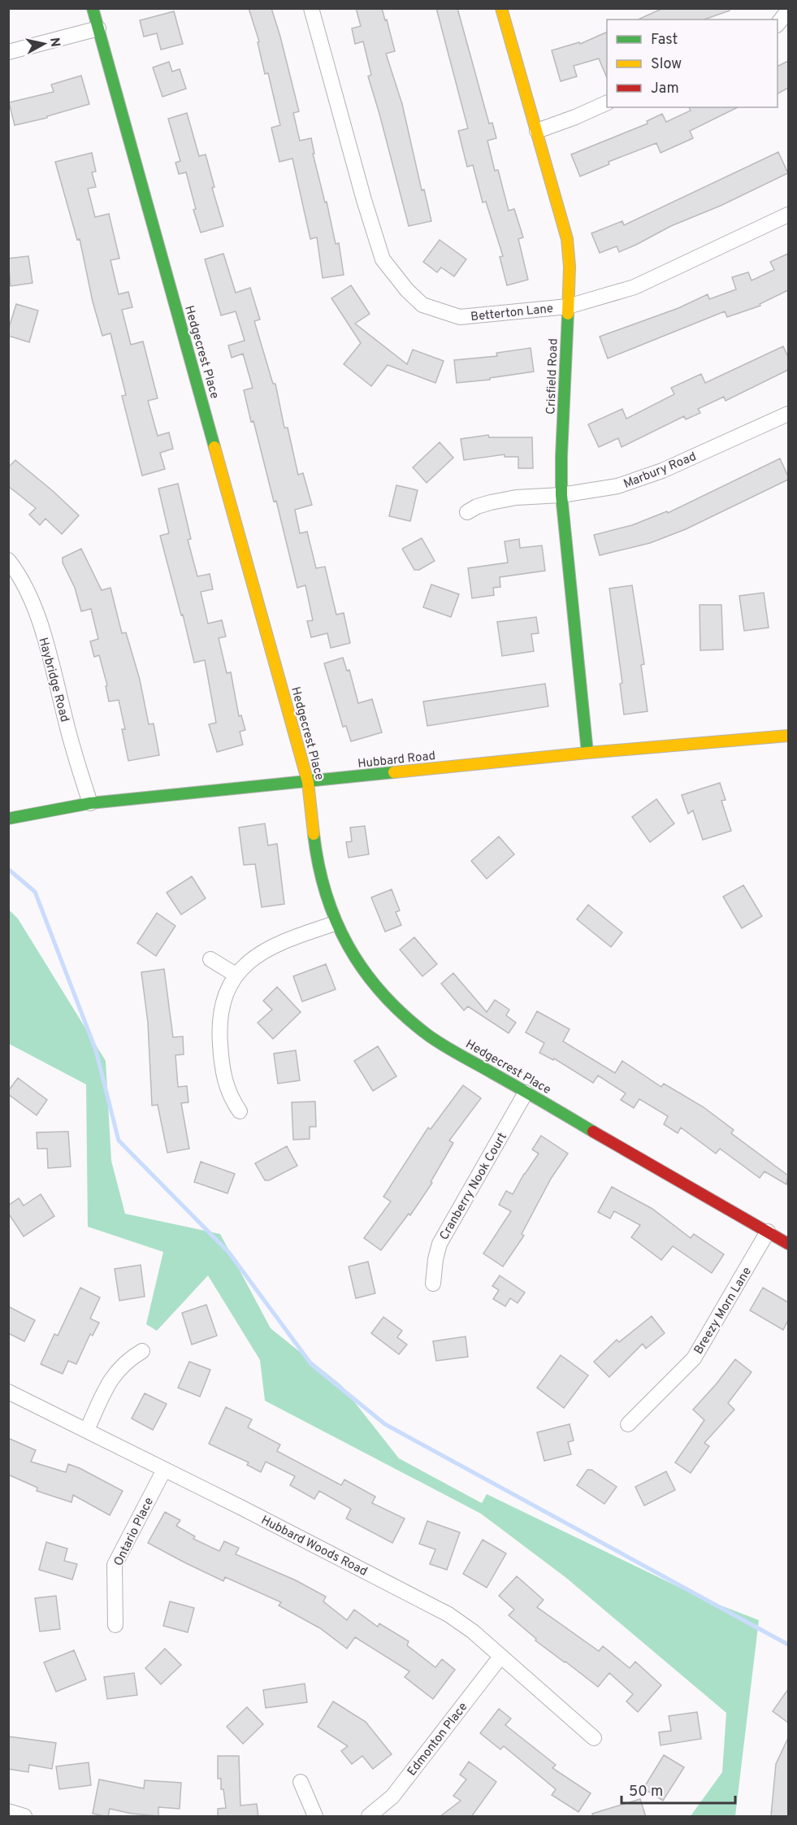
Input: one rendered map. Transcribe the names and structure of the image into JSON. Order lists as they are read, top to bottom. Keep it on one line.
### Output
{"streets":{"street":["Betterton Lane","Hedgecrest Place","Crisfield Road","Marbury Road","Haybridge Road","Hubbard Road","Cranberry Nook Court","Breezy Morn Lane","Ontario Place","Hubbard Woods Road","Edmonton Place"]},"crossings":[["Betterton Lane","Crisfield Road"],["Hedgecrest Place","Hubbard Road"],["Hedgecrest Place","Cranberry Nook Court"],["Hedgecrest Place","Breezy Morn Lane"],["Crisfield Road","Marbury Road"],["Crisfield Road","Hubbard Road"],["Haybridge Road","Hubbard Road"],["Ontario Place","Hubbard Woods Road"],["Hubbard Woods Road","Edmonton Place"]],"legend":["Fast","Slow","Jam"],"scale_bar":"50 m","north":"right"}
